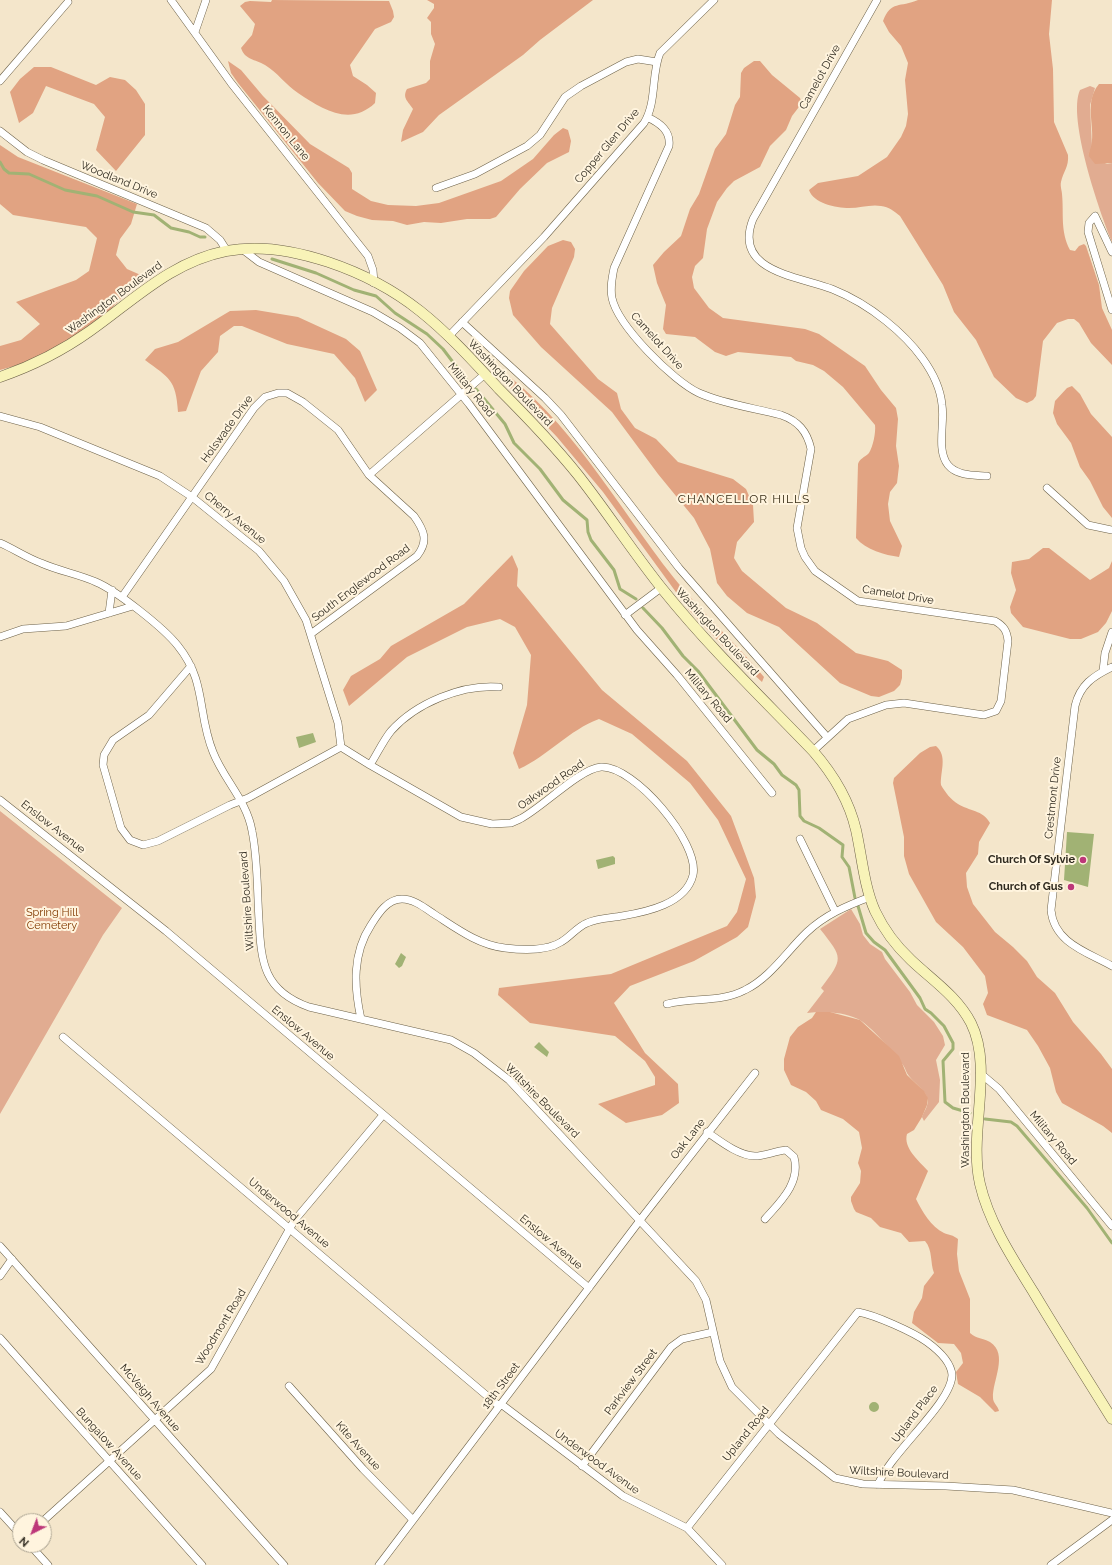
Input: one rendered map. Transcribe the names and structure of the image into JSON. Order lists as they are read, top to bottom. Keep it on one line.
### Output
{"streets":{"street":["Camelot Drive","Kennon Lane","Copper Glen Drive","Woodland Drive","Washington Boulevard","Military Road","Holswade Drive","Cherry Avenue","South Englewood Road","Oakwood Road","Crestmont Drive","Enslow Avenue","Wiltshire Boulevard","Oak Lane","Underwood Avenue","Woodmont Road","Parkview Street","18th Street","McVeigh Avenue","Upland Place","Upland Road","Bungalow Avenue","Kite Avenue"]},"crossings":[["Camelot Drive","Copper Glen Drive"],["Camelot Drive","Washington Boulevard"],["Kennon Lane","Washington Boulevard"],["Copper Glen Drive","Washington Boulevard"],["Woodland Drive","Washington Boulevard"],["Washington Boulevard","Military Road"],["Holswade Drive","Cherry Avenue"],["Holswade Drive","South Englewood Road"],["Holswade Drive","Wiltshire Boulevard"],["Cherry Avenue","South Englewood Road"],["Cherry Avenue","Oakwood Road"],["Oakwood Road","Wiltshire Boulevard"],["Enslow Avenue","Woodmont Road"],["Enslow Avenue","18th Street"],["Wiltshire Boulevard","Oak Lane"],["Wiltshire Boulevard","Parkview Street"],["Wiltshire Boulevard","18th Street"],["Wiltshire Boulevard","Upland Place"],["Wiltshire Boulevard","Upland Road"],["Oak Lane","18th Street"],["Underwood Avenue","Woodmont Road"],["Underwood Avenue","Parkview Street"],["Underwood Avenue","18th Street"],["Underwood Avenue","Upland Road"],["Woodmont Road","McVeigh Avenue"],["Woodmont Road","Bungalow Avenue"],["18th Street","Kite Avenue"],["Upland Place","Upland Road"]],"districts":["CHANCELLOR HILLS"],"parks":["Spring Hill Cemetery"],"places":["Church Of Sylvie","Church of Gus"],"north":"bottom left"}
